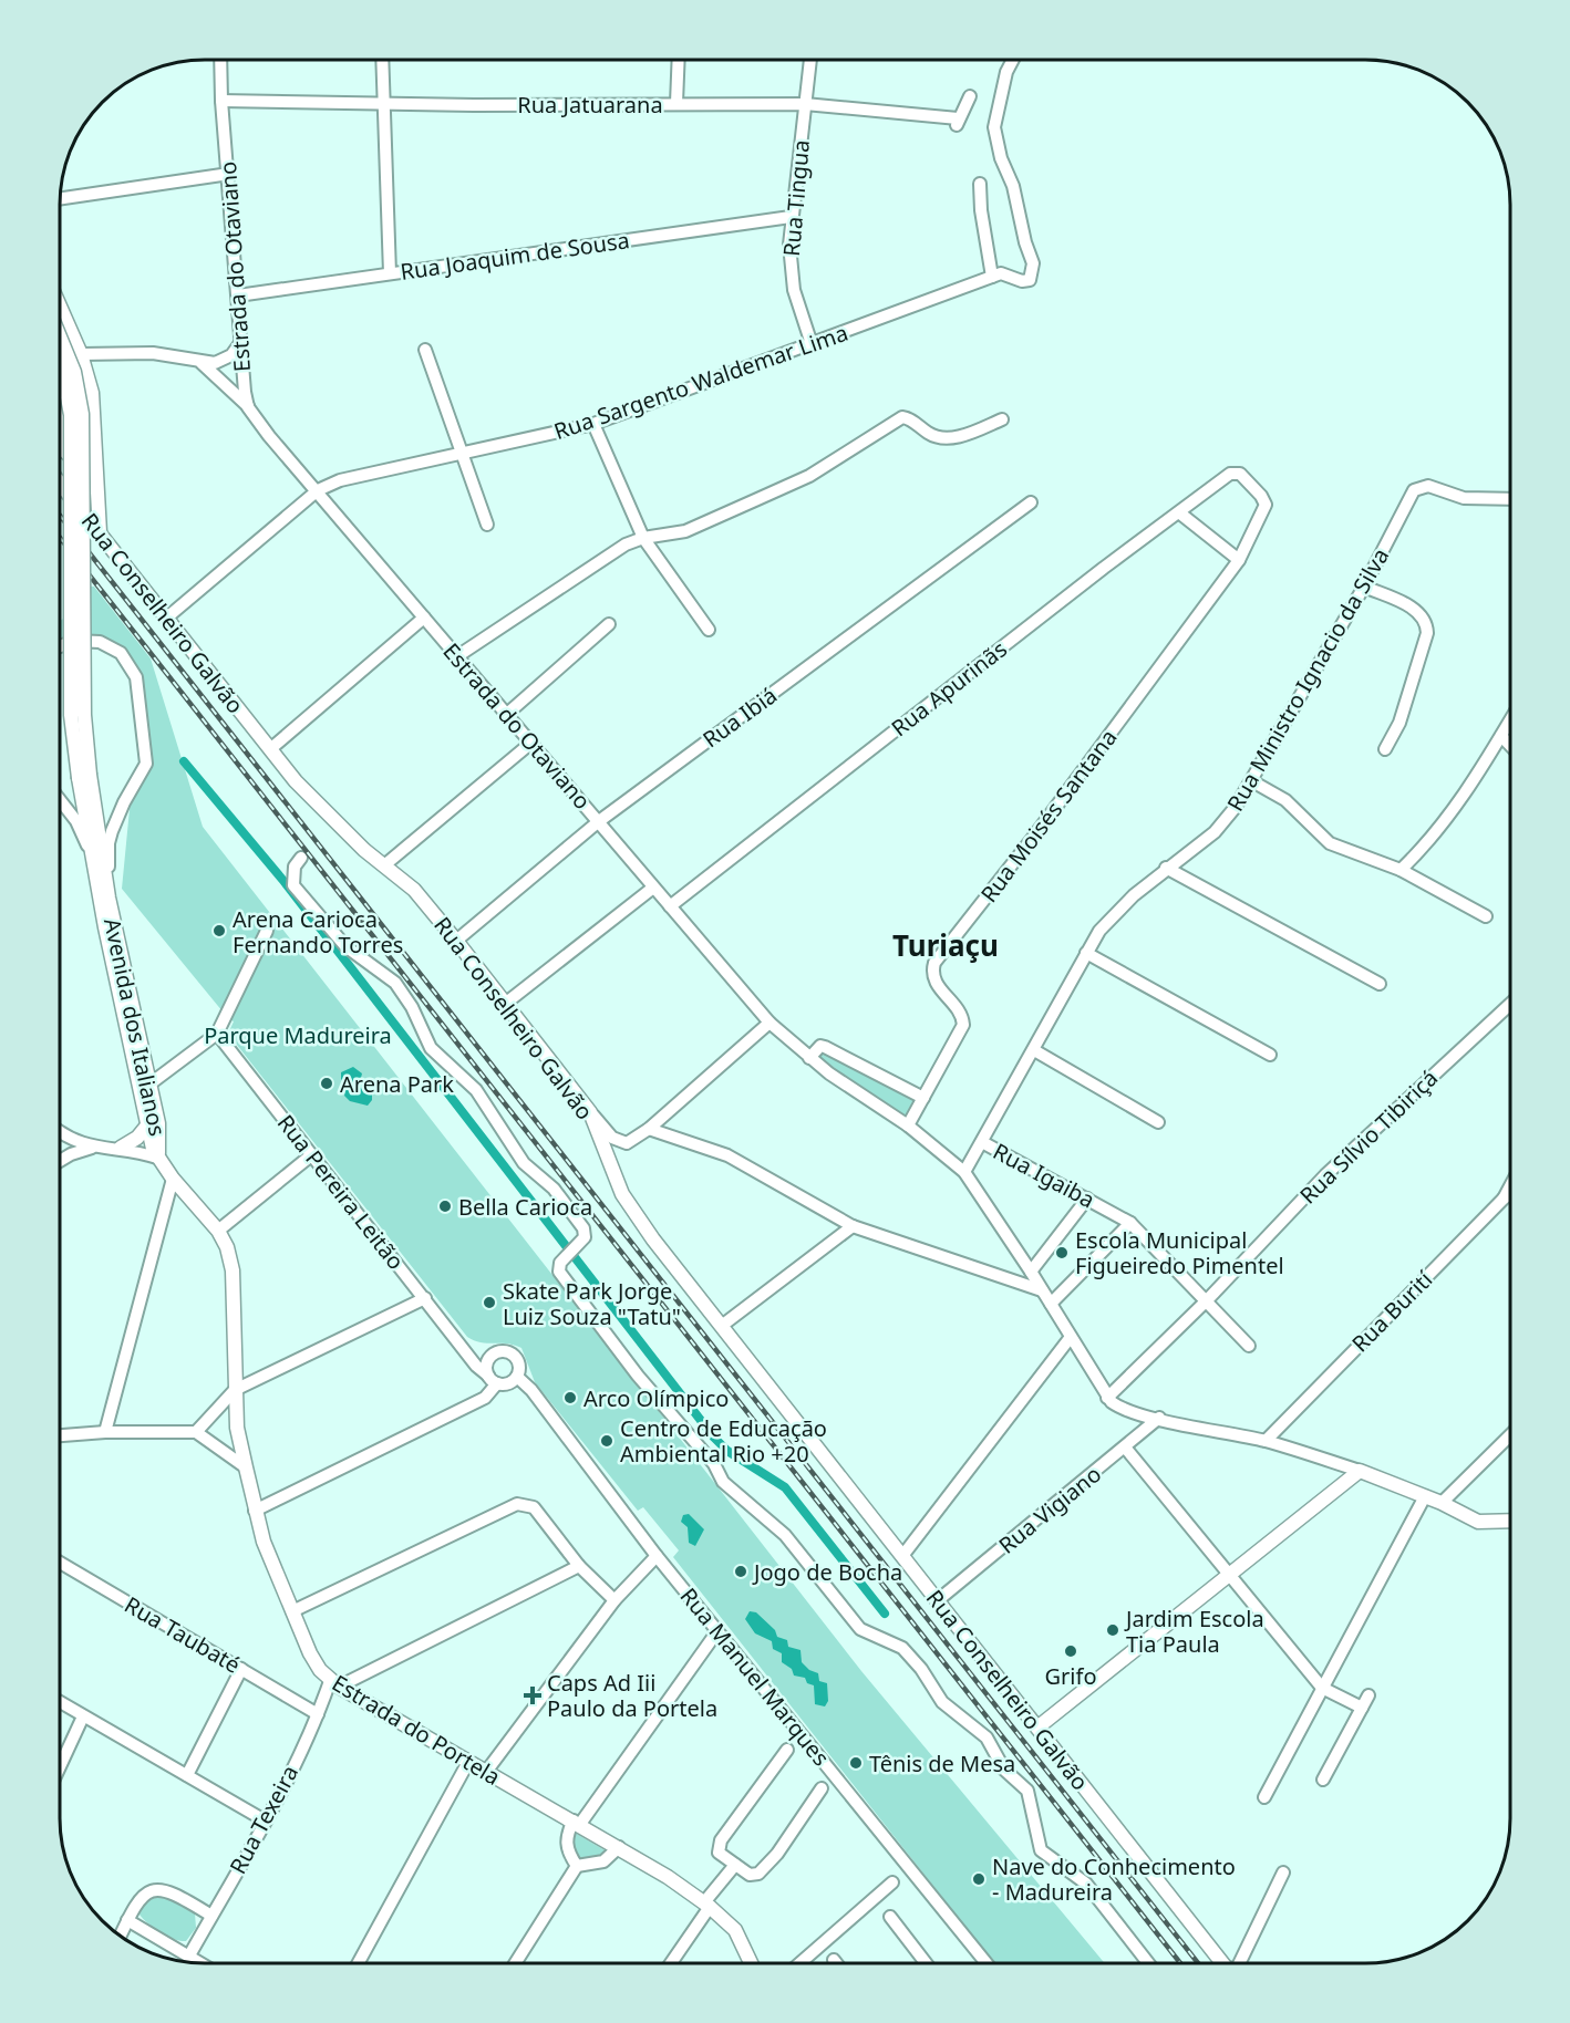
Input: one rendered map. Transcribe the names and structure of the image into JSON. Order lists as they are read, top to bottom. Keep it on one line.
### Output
{"streets":{"main road":["Rua Conselheiro Galvão","Avenida dos Italianos","Estrada do Portela"],"street":["Rua Jatuarana","Rua Tingua","Rua Joaquim de Sousa","Estrada do Otaviano","Rua Sargento Waldemar Lima","Rua Ministro Ignacio da Silva","Rua Apurinãs","Rua Ibiá","Rua Moisés Santana","Rua Sílvio Tibiriçá","Rua Igaiba","Rua Pereira Leitão","Rua Burití","Rua Vigiano","Rua Taubaté","Rua Manuel Marques","Rua Texeira"]},"crossings":[["Rua Jatuarana","Rua Tingua"],["Rua Jatuarana","Estrada do Otaviano"],["Rua Tingua","Rua Joaquim de Sousa"],["Rua Tingua","Rua Sargento Waldemar Lima"],["Rua Joaquim de Sousa","Estrada do Otaviano"],["Estrada do Otaviano","Rua Sargento Waldemar Lima"],["Estrada do Otaviano","Rua Ministro Ignacio da Silva"],["Estrada do Otaviano","Rua Apurinãs"],["Estrada do Otaviano","Rua Ibiá"],["Estrada do Otaviano","Rua Moisés Santana"],["Estrada do Otaviano","Rua Sílvio Tibiriçá"],["Rua Conselheiro Galvão","Rua Ibiá"],["Rua Conselheiro Galvão","Rua Vigiano"],["Rua Ministro Ignacio da Silva","Rua Igaiba"],["Rua Apurinãs","Rua Moisés Santana"],["Avenida dos Italianos","Estrada do Portela"],["Rua Sílvio Tibiriçá","Rua Igaiba"],["Rua Pereira Leitão","Rua Manuel Marques"],["Rua Taubaté","Rua Texeira"],["Estrada do Portela","Rua Texeira"]],"districts":["Turiaçu"],"parks":["Parque Madureira"],"places":{"other":["Arena Carioca Fernando Torres","Arena Park","Bella Carioca","Escola Municipal Figueiredo Pimentel","Skate Park Jorge Luiz Souza \"Tatu\"","Arco Olímpico","Centro de Educação Ambiental Rio +20","Jogo de Bocha","Jardim Escola Tia Paula","Grifo","Tênis de Mesa","Nave do Conhecimento - Madureira"],"health":["Caps Ad Iii Paulo da Portela"]}}
